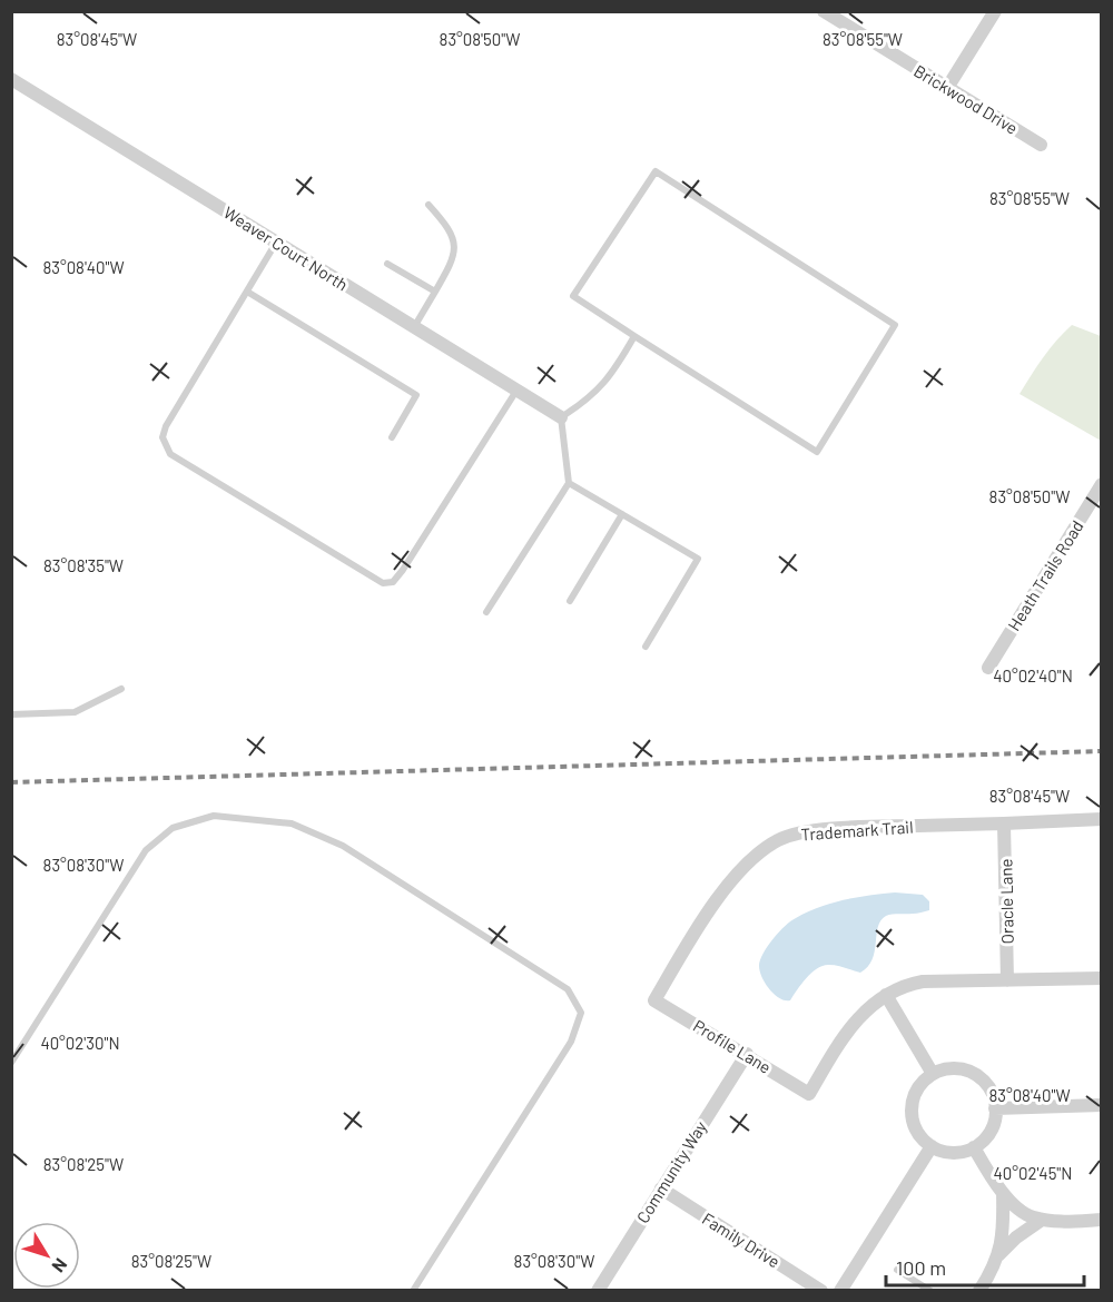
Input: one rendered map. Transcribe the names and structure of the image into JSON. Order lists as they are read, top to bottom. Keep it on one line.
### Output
{"streets":{"street":["Brickwood Drive","Weaver Court North","Heath Trails Road","Trademark Trail","Oracle Lane","Profile Lane","Community Way","Family Drive"]},"crossings":[["Trademark Trail","Oracle Lane"],["Trademark Trail","Profile Lane"],["Profile Lane","Community Way"],["Community Way","Family Drive"]],"scale_bar":"100 m","north":"bottom right","coordinates":["83°08'45\"W","83°08'50\"W","83°08'55\"W","83°08'40\"W","83°08'35\"W","40°02'40\"N","83°08'30\"W","40°02'30\"N","83°08'25\"W","40°02'45\"N"]}
